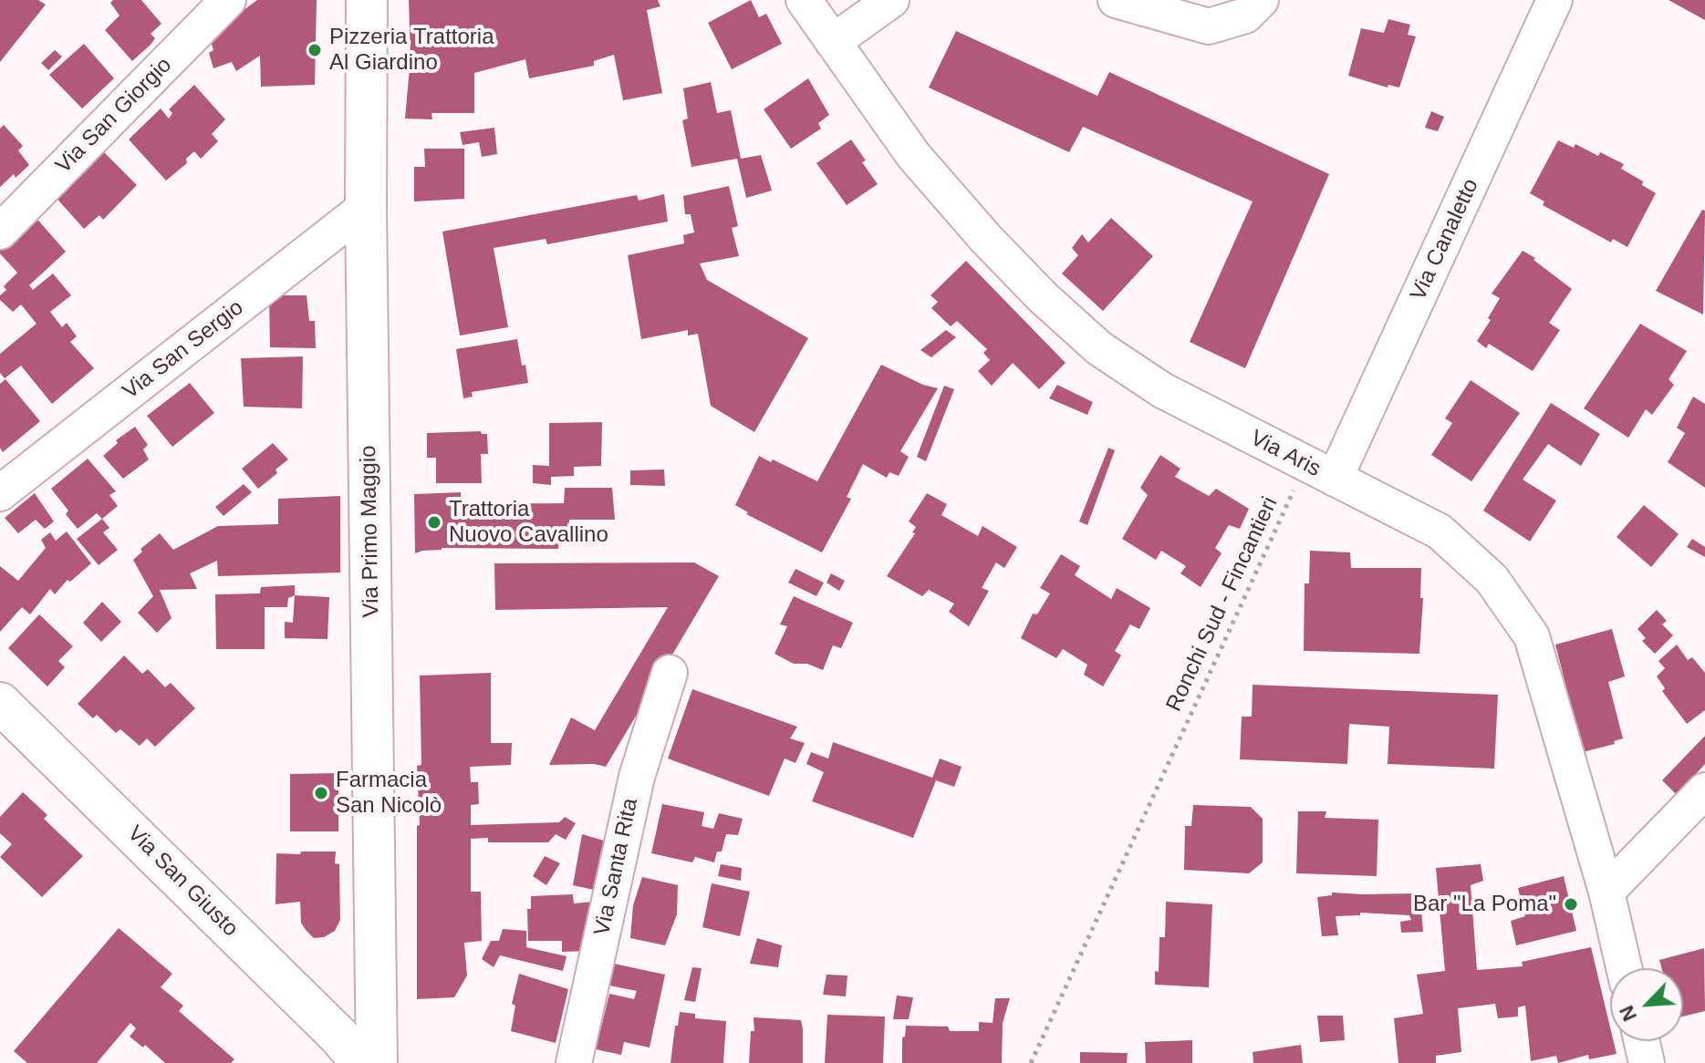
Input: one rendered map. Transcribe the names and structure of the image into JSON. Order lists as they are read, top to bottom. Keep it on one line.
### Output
{"streets":{"main road":["Via Primo Maggio","Via San Giusto"],"street":["Via San Giorgio","Via Canaletto","Via San Sergio","Via Aris","Via Santa Rita"],"path":["Ronchi Sud - Fincantieri"]},"crossings":[["Via Canaletto","Via Aris"],["Via Canaletto","Ronchi Sud - Fincantieri"],["Via San Sergio","Via Primo Maggio"],["Via Aris","Ronchi Sud - Fincantieri"]],"places":["Pizzeria Trattoria Al Giardino","Trattoria Nuovo Cavallino","Farmacia San Nicolò","Bar \"La Poma\""],"north":"bottom left"}
